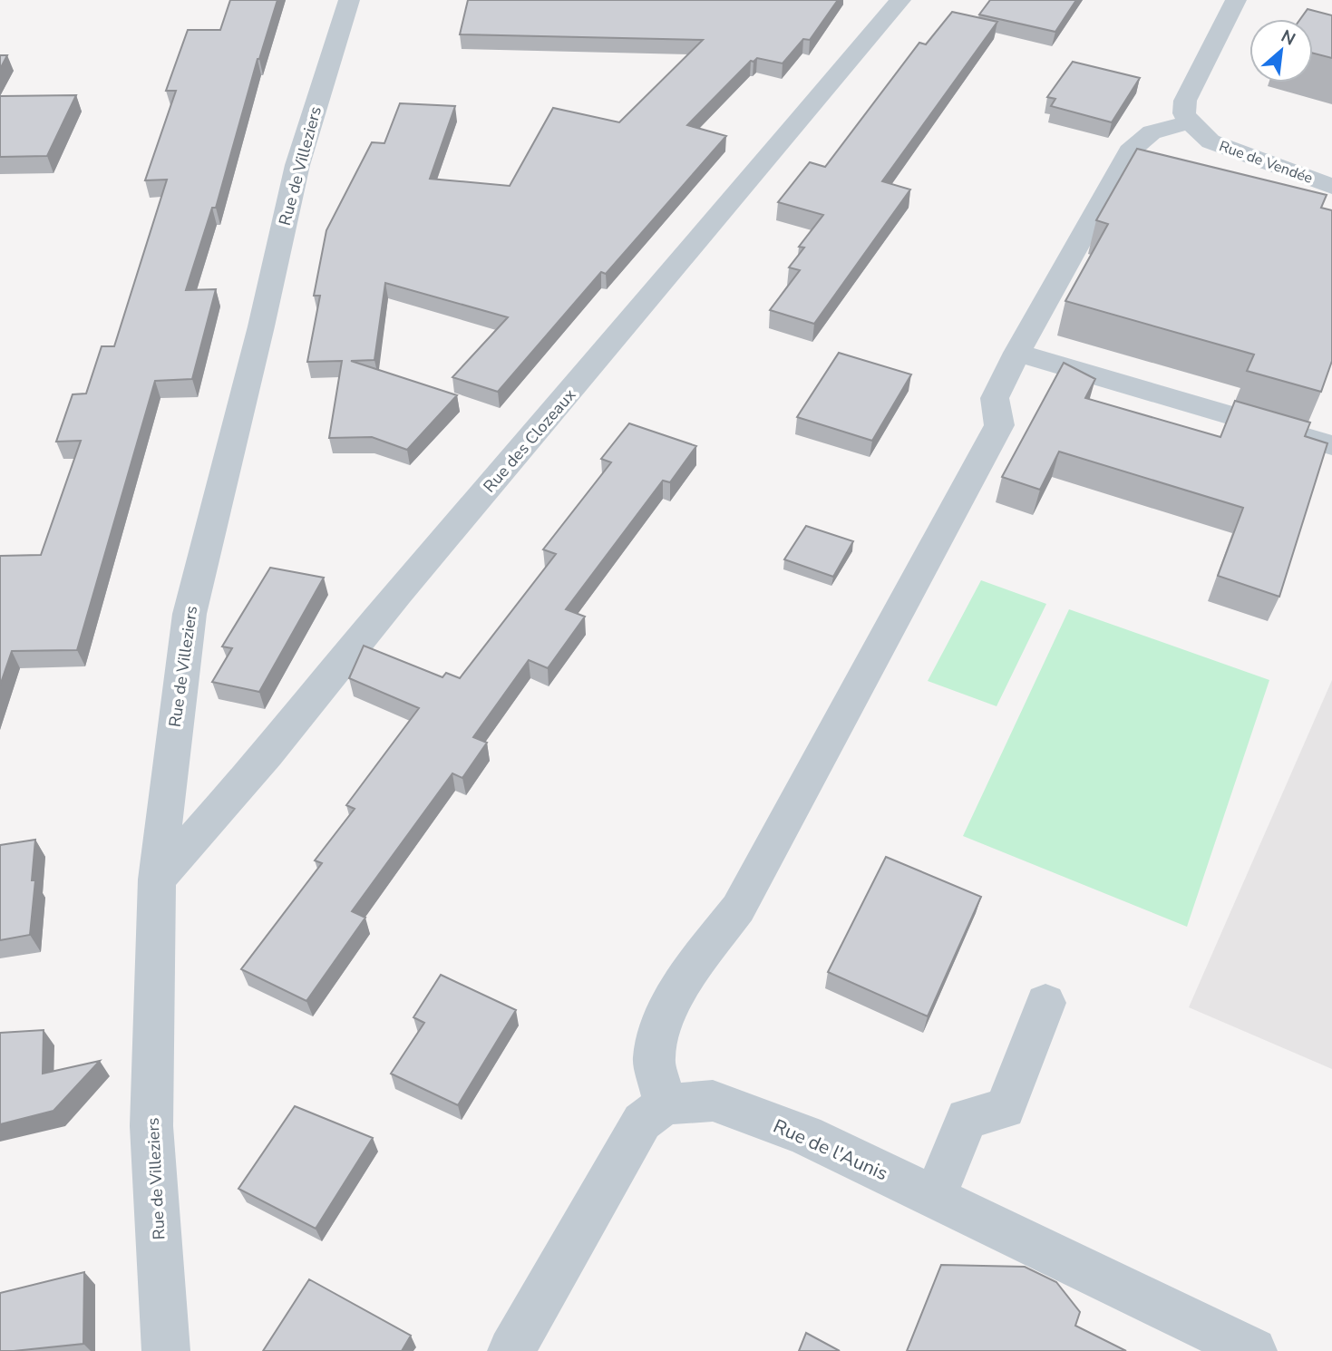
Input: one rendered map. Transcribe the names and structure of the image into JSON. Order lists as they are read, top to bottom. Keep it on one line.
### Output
{"streets":{"street":["Rue de Vendée","Rue de Villeziers","Rue des Clozeaux","Rue de l'Aunis"]},"crossings":[["Rue de Villeziers","Rue des Clozeaux"]],"north":"top right"}
